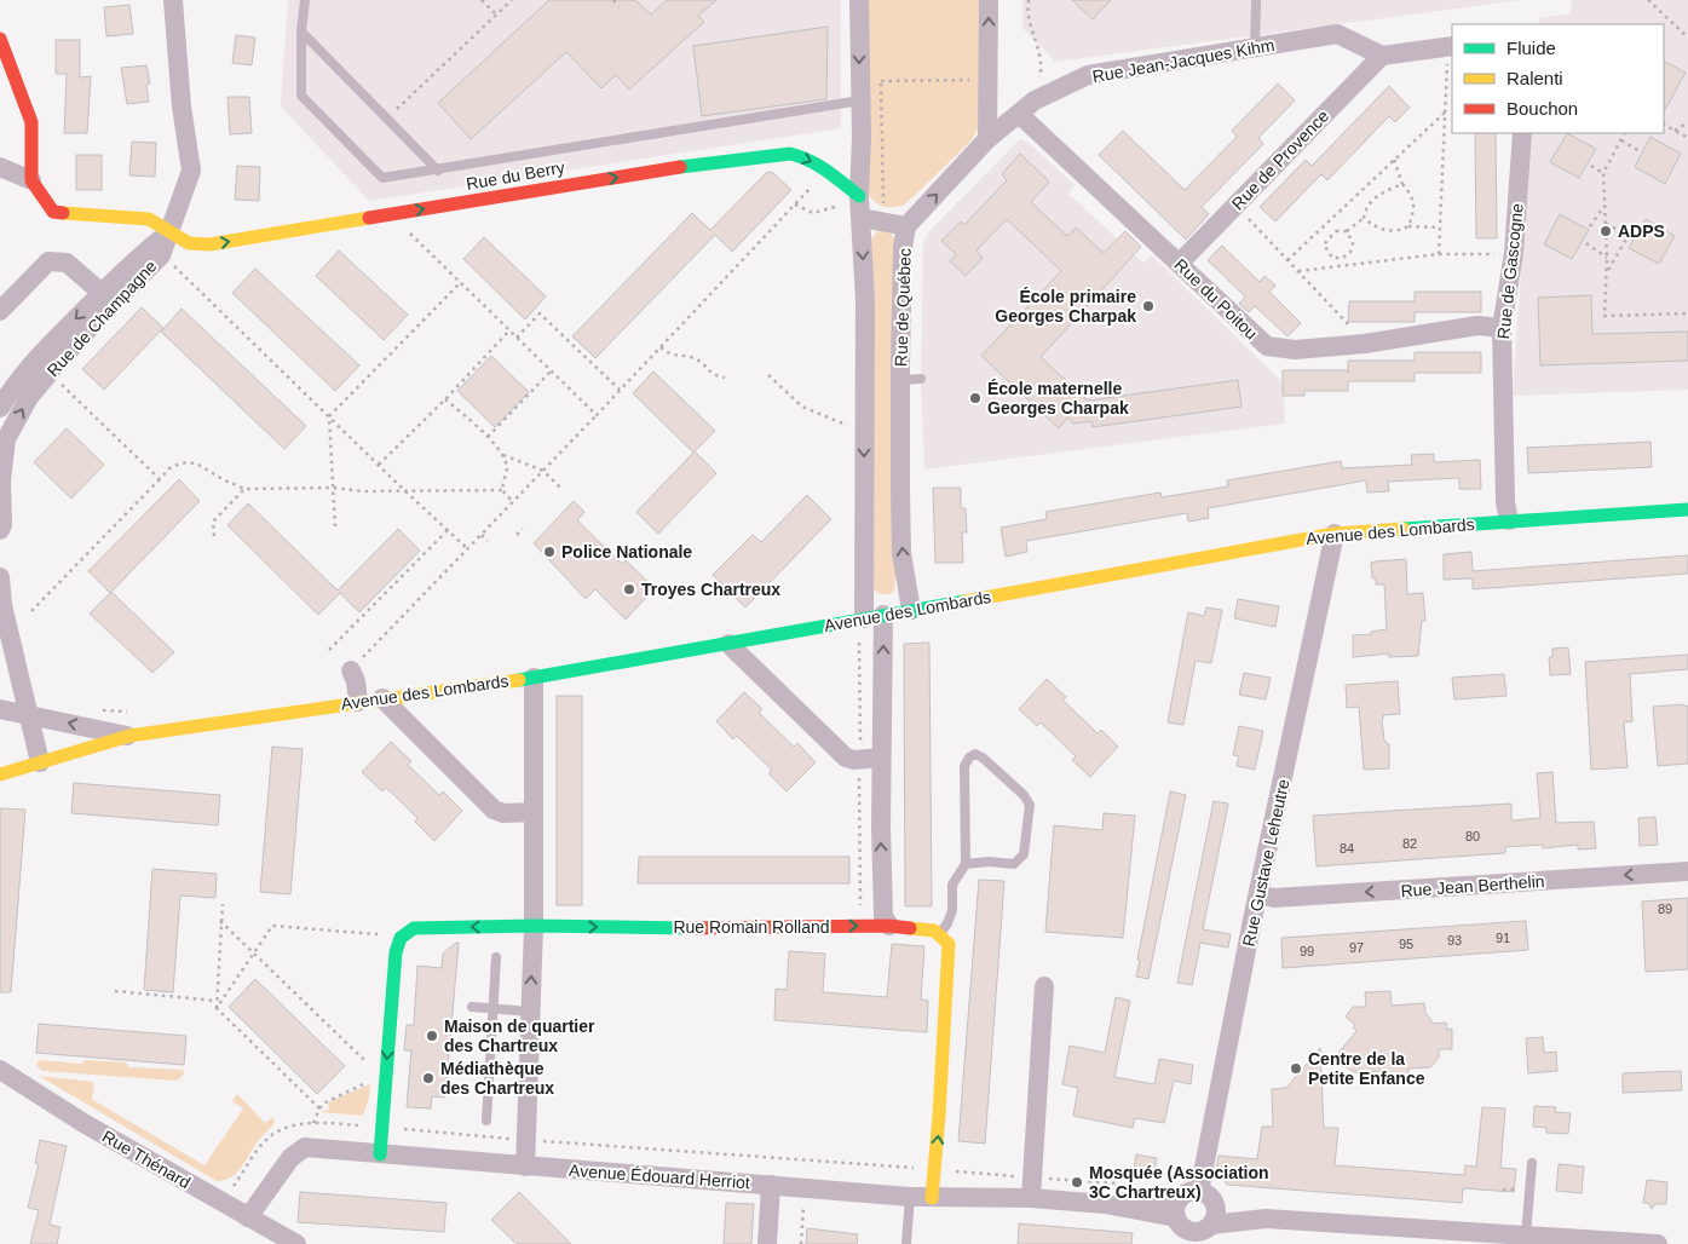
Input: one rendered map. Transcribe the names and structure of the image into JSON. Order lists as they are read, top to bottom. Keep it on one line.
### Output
{"streets":{"street":["Rue Jean-Jacques Kihm","Rue de Provence","Rue du Berry","Rue de Gascogne","Rue du Poitou","Rue de Québec","Rue de Champagne","Avenue des Lombards","Rue Gustave Leheutre","Rue Jean Berthelin","Rue Romain Rolland","Rue Thénard","Avenue Édouard Herriot"]},"crossings":[["Rue Jean-Jacques Kihm","Rue de Provence"],["Rue Jean-Jacques Kihm","Rue du Poitou"],["Rue Jean-Jacques Kihm","Rue de Québec"],["Rue de Provence","Rue du Poitou"],["Rue du Berry","Rue de Champagne"],["Rue de Gascogne","Rue du Poitou"],["Rue de Gascogne","Avenue des Lombards"],["Rue de Québec","Avenue des Lombards"],["Avenue des Lombards","Rue Gustave Leheutre"],["Rue Gustave Leheutre","Rue Jean Berthelin"],["Rue Thénard","Avenue Édouard Herriot"]],"one_way":["Rue du Berry","Rue Jean Berthelin"],"places":["ADPS","École primaire Georges Charpak","École maternelle Georges Charpak","Police Nationale","Troyes Chartreux","Maison de quartier des Chartreux","Centre de la Petite Enfance","Médiathèque des Chartreux","Mosquée (Association 3C Chartreux)"],"house_numbers":["80","82","84","89","91","93","95","97","99"],"legend":["Fluide","Ralenti","Bouchon"]}
